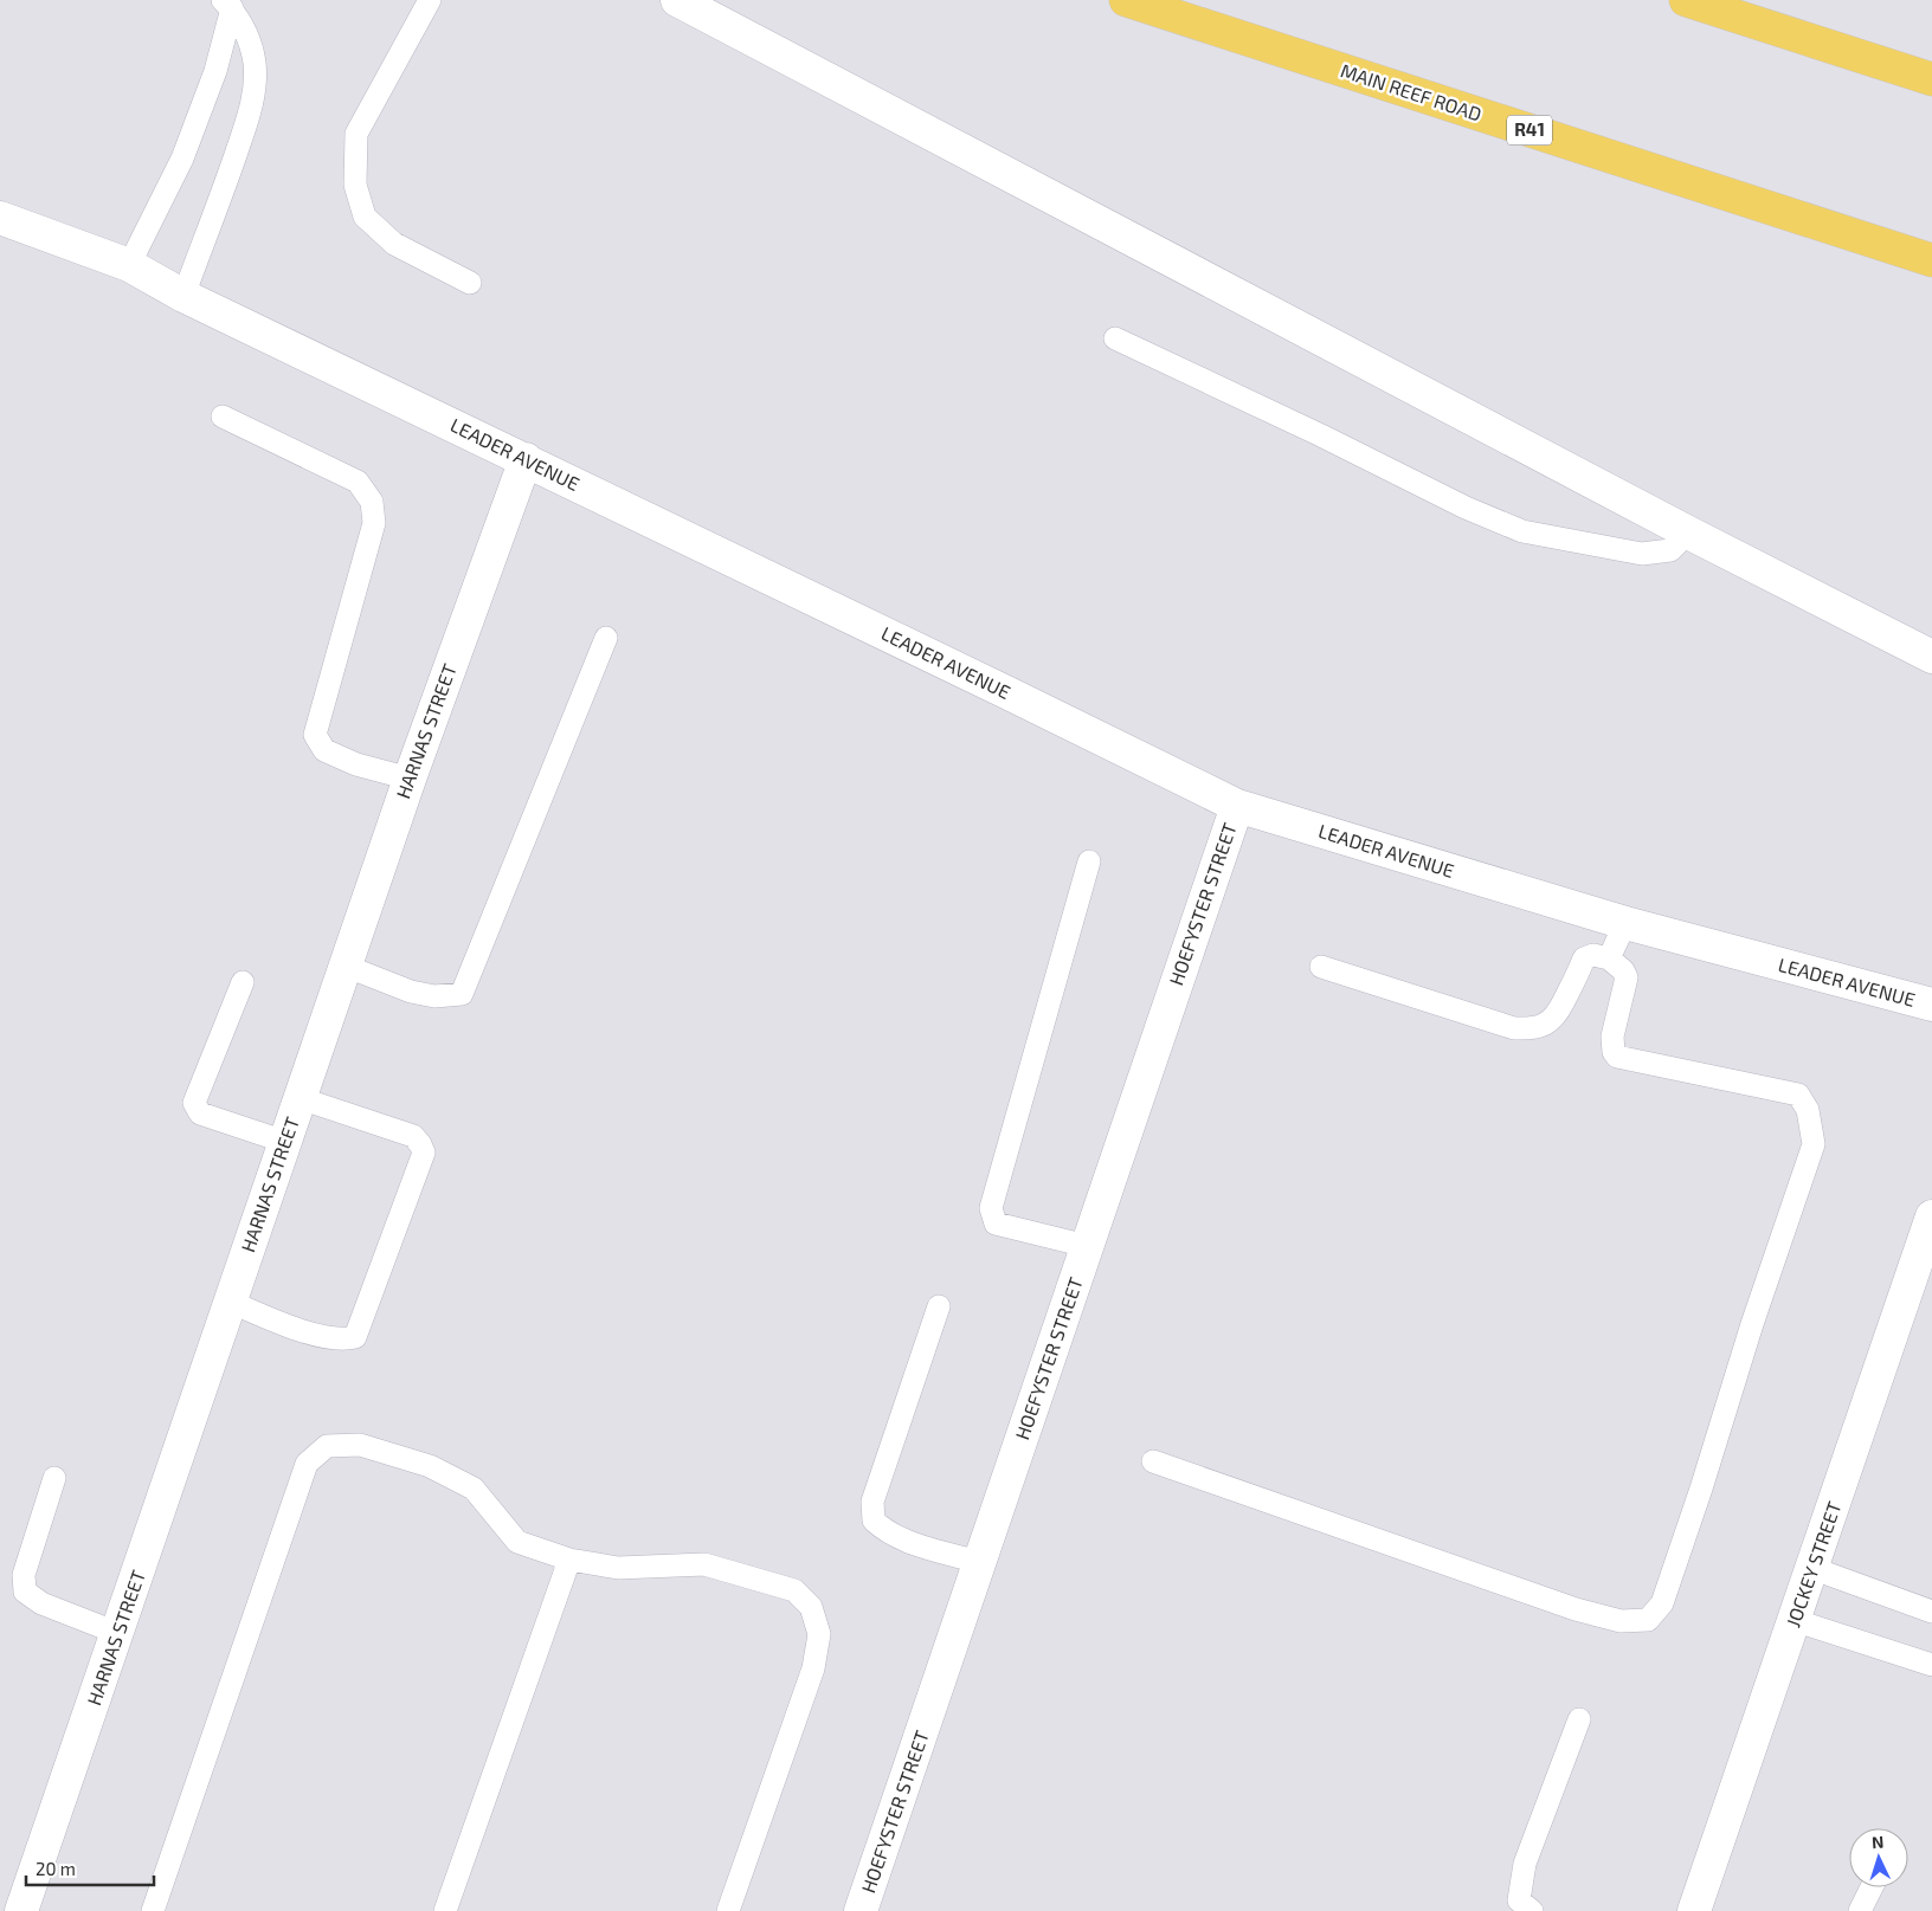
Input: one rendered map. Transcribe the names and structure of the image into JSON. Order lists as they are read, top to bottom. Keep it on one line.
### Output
{"streets":{"main road":["MAIN REEF ROAD","R41"],"street":["LEADER AVENUE","HARNAS STREET","HOEFYSTER STREET","JOCKEY STREET"]},"crossings":[["LEADER AVENUE","HARNAS STREET"],["LEADER AVENUE","HOEFYSTER STREET"]],"scale_bar":"20 m","north":"top"}
